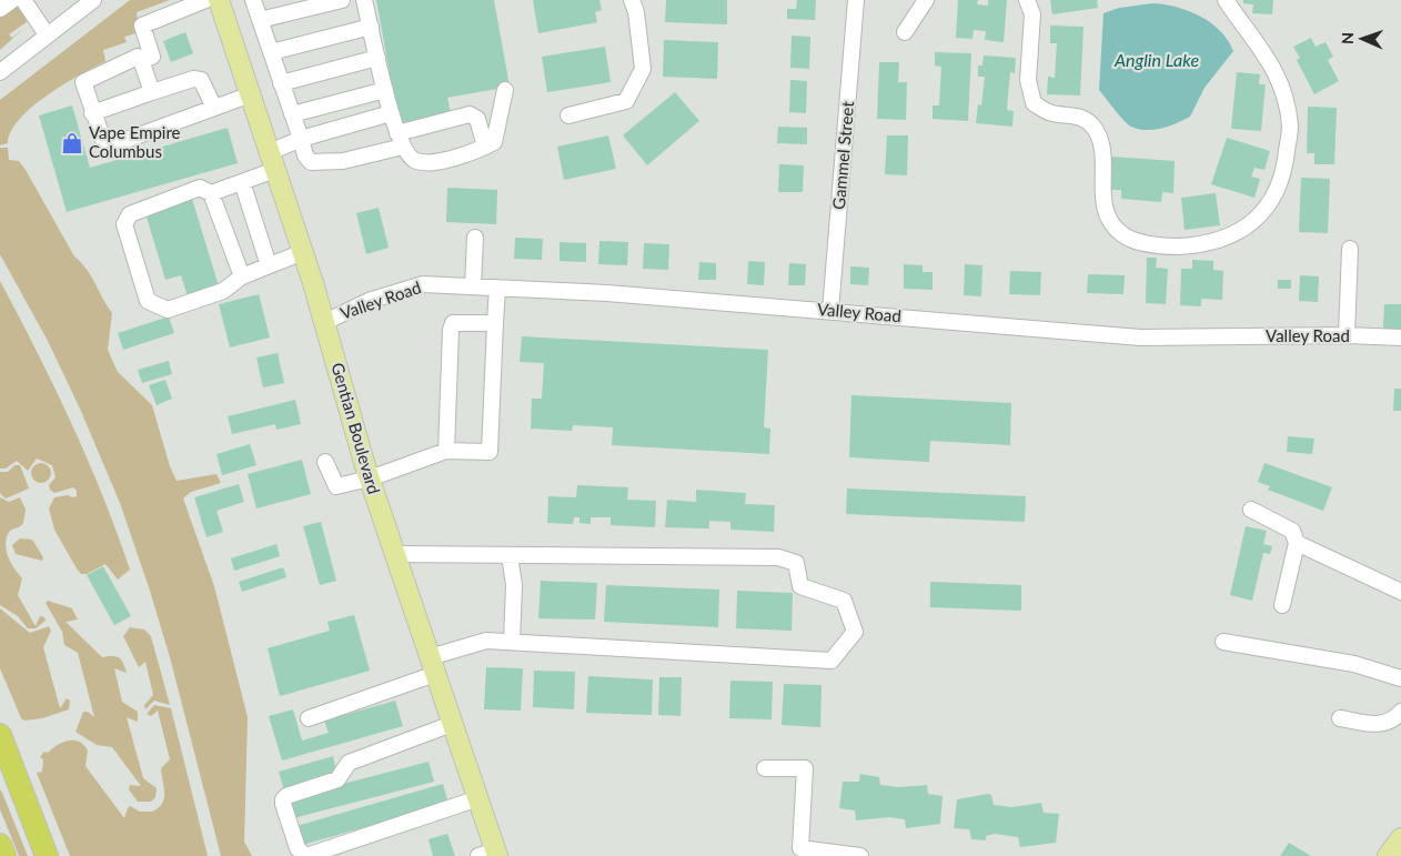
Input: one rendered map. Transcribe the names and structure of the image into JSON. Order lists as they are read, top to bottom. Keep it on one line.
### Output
{"streets":{"main road":["Gentian Boulevard"],"street":["Gammel Street","Valley Road"]},"crossings":[["Gammel Street","Valley Road"],["Valley Road","Gentian Boulevard"]],"water":["Anglin Lake"],"places":{"shop":["Vape Empire Columbus"]},"north":"left"}
